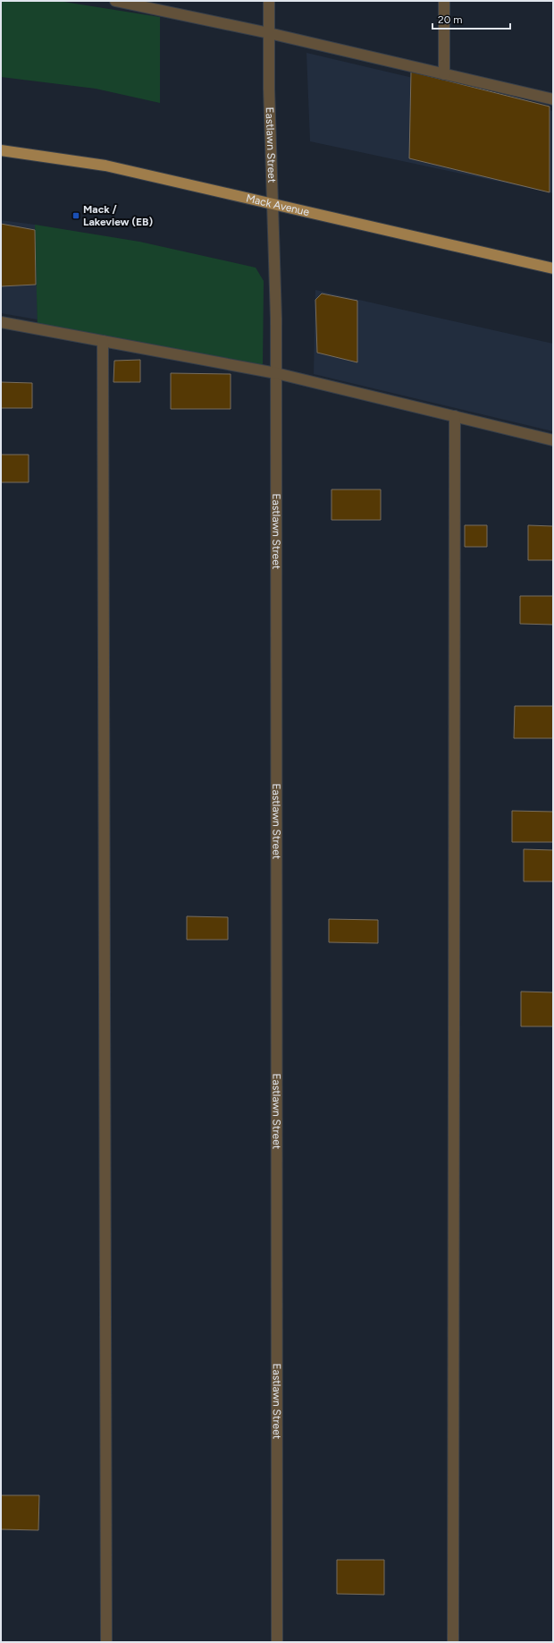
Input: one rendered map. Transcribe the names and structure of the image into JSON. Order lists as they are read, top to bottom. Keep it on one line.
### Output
{"streets":{"main road":["Mack Avenue"],"street":["Eastlawn Street"]},"crossings":[["Eastlawn Street","Mack Avenue"]],"places":{"transit":["Mack / Lakeview (EB)"]},"scale_bar":"20 m"}
